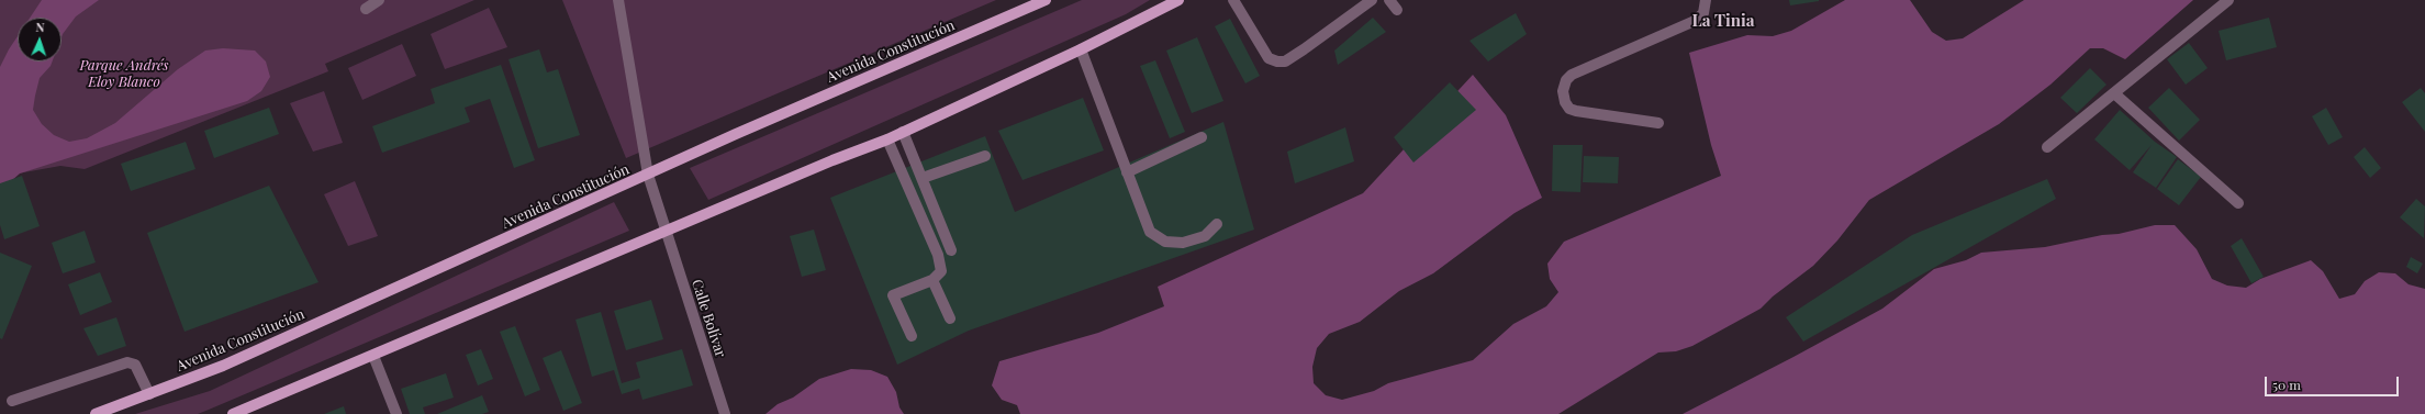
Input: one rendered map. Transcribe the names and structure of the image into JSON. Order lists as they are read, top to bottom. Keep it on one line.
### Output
{"streets":{"main road":["Avenida Constitución"],"street":["Calle Bolívar"]},"crossings":[["Avenida Constitución","Calle Bolívar"]],"districts":["La Tinia"],"parks":["Parque Andrés Eloy Blanco"],"scale_bar":"50 m","north":"top"}
